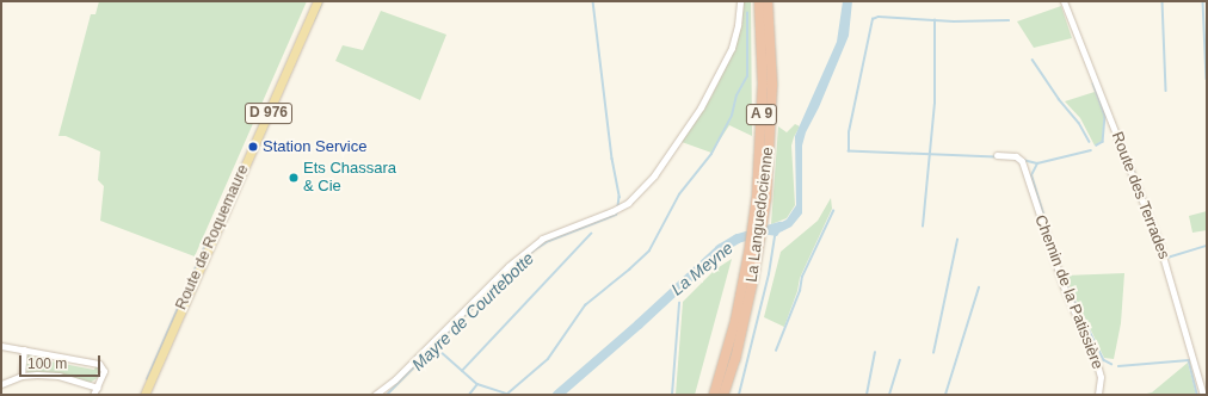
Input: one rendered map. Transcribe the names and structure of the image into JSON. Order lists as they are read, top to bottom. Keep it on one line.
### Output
{"streets":{"highway":["A 9","La Languedocienne"],"main road":["D 976","Route de Roquemaure"],"street":["Route des Terrades","Chemin de la Patissière"]},"water":["La Meyne","Mayre de Courtebotte"],"places":["Station Service","Ets Chassara & Cie"],"scale_bar":"100 m"}
